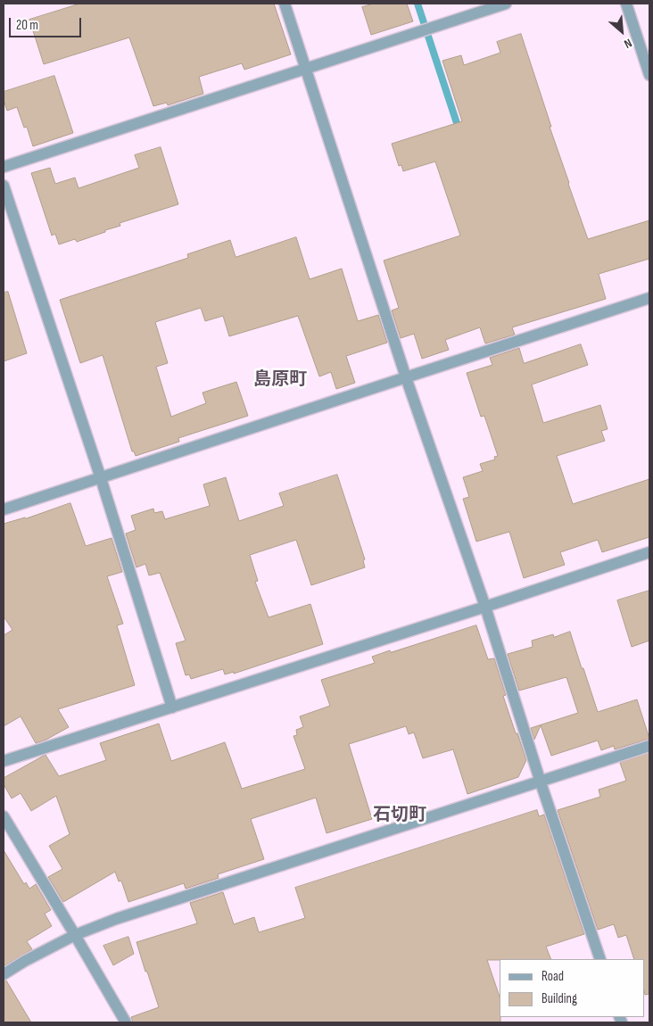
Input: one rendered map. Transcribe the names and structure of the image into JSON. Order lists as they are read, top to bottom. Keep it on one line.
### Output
{"districts":["島原町","石切町"],"legend":["Road","Building"],"scale_bar":"20 m","north":"bottom right"}
